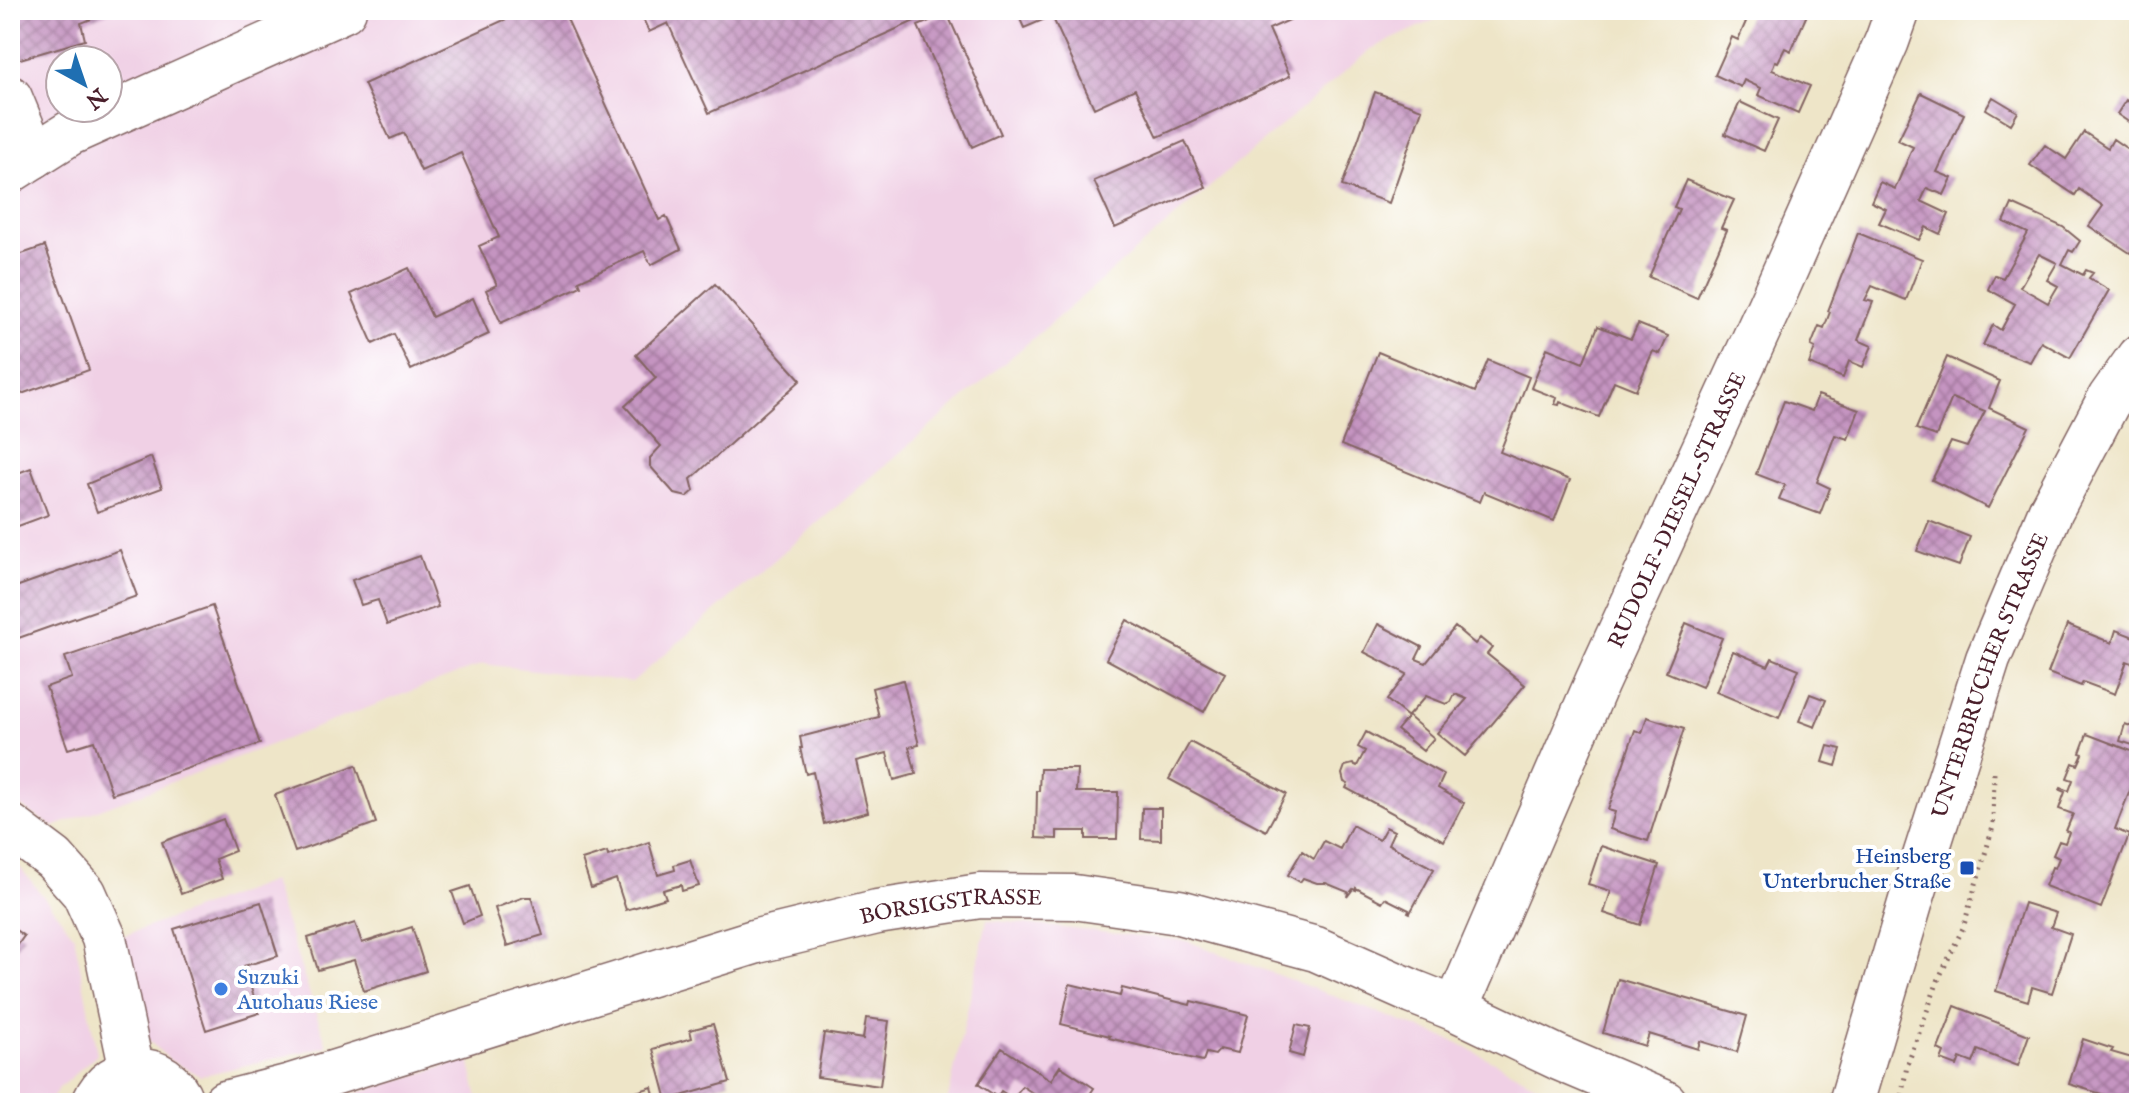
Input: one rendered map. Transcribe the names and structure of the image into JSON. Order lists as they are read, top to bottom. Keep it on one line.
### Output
{"streets":{"street":["RUDOLF-DIESEL-STRASSE","UNTERBRUCHER STRASSE","BORSIGSTRASSE"]},"crossings":[["RUDOLF-DIESEL-STRASSE","BORSIGSTRASSE"]],"places":{"transit":["Heinsberg Unterbrucher Straße"],"other":["Suzuki Autohaus Riese"]},"north":"bottom right"}
